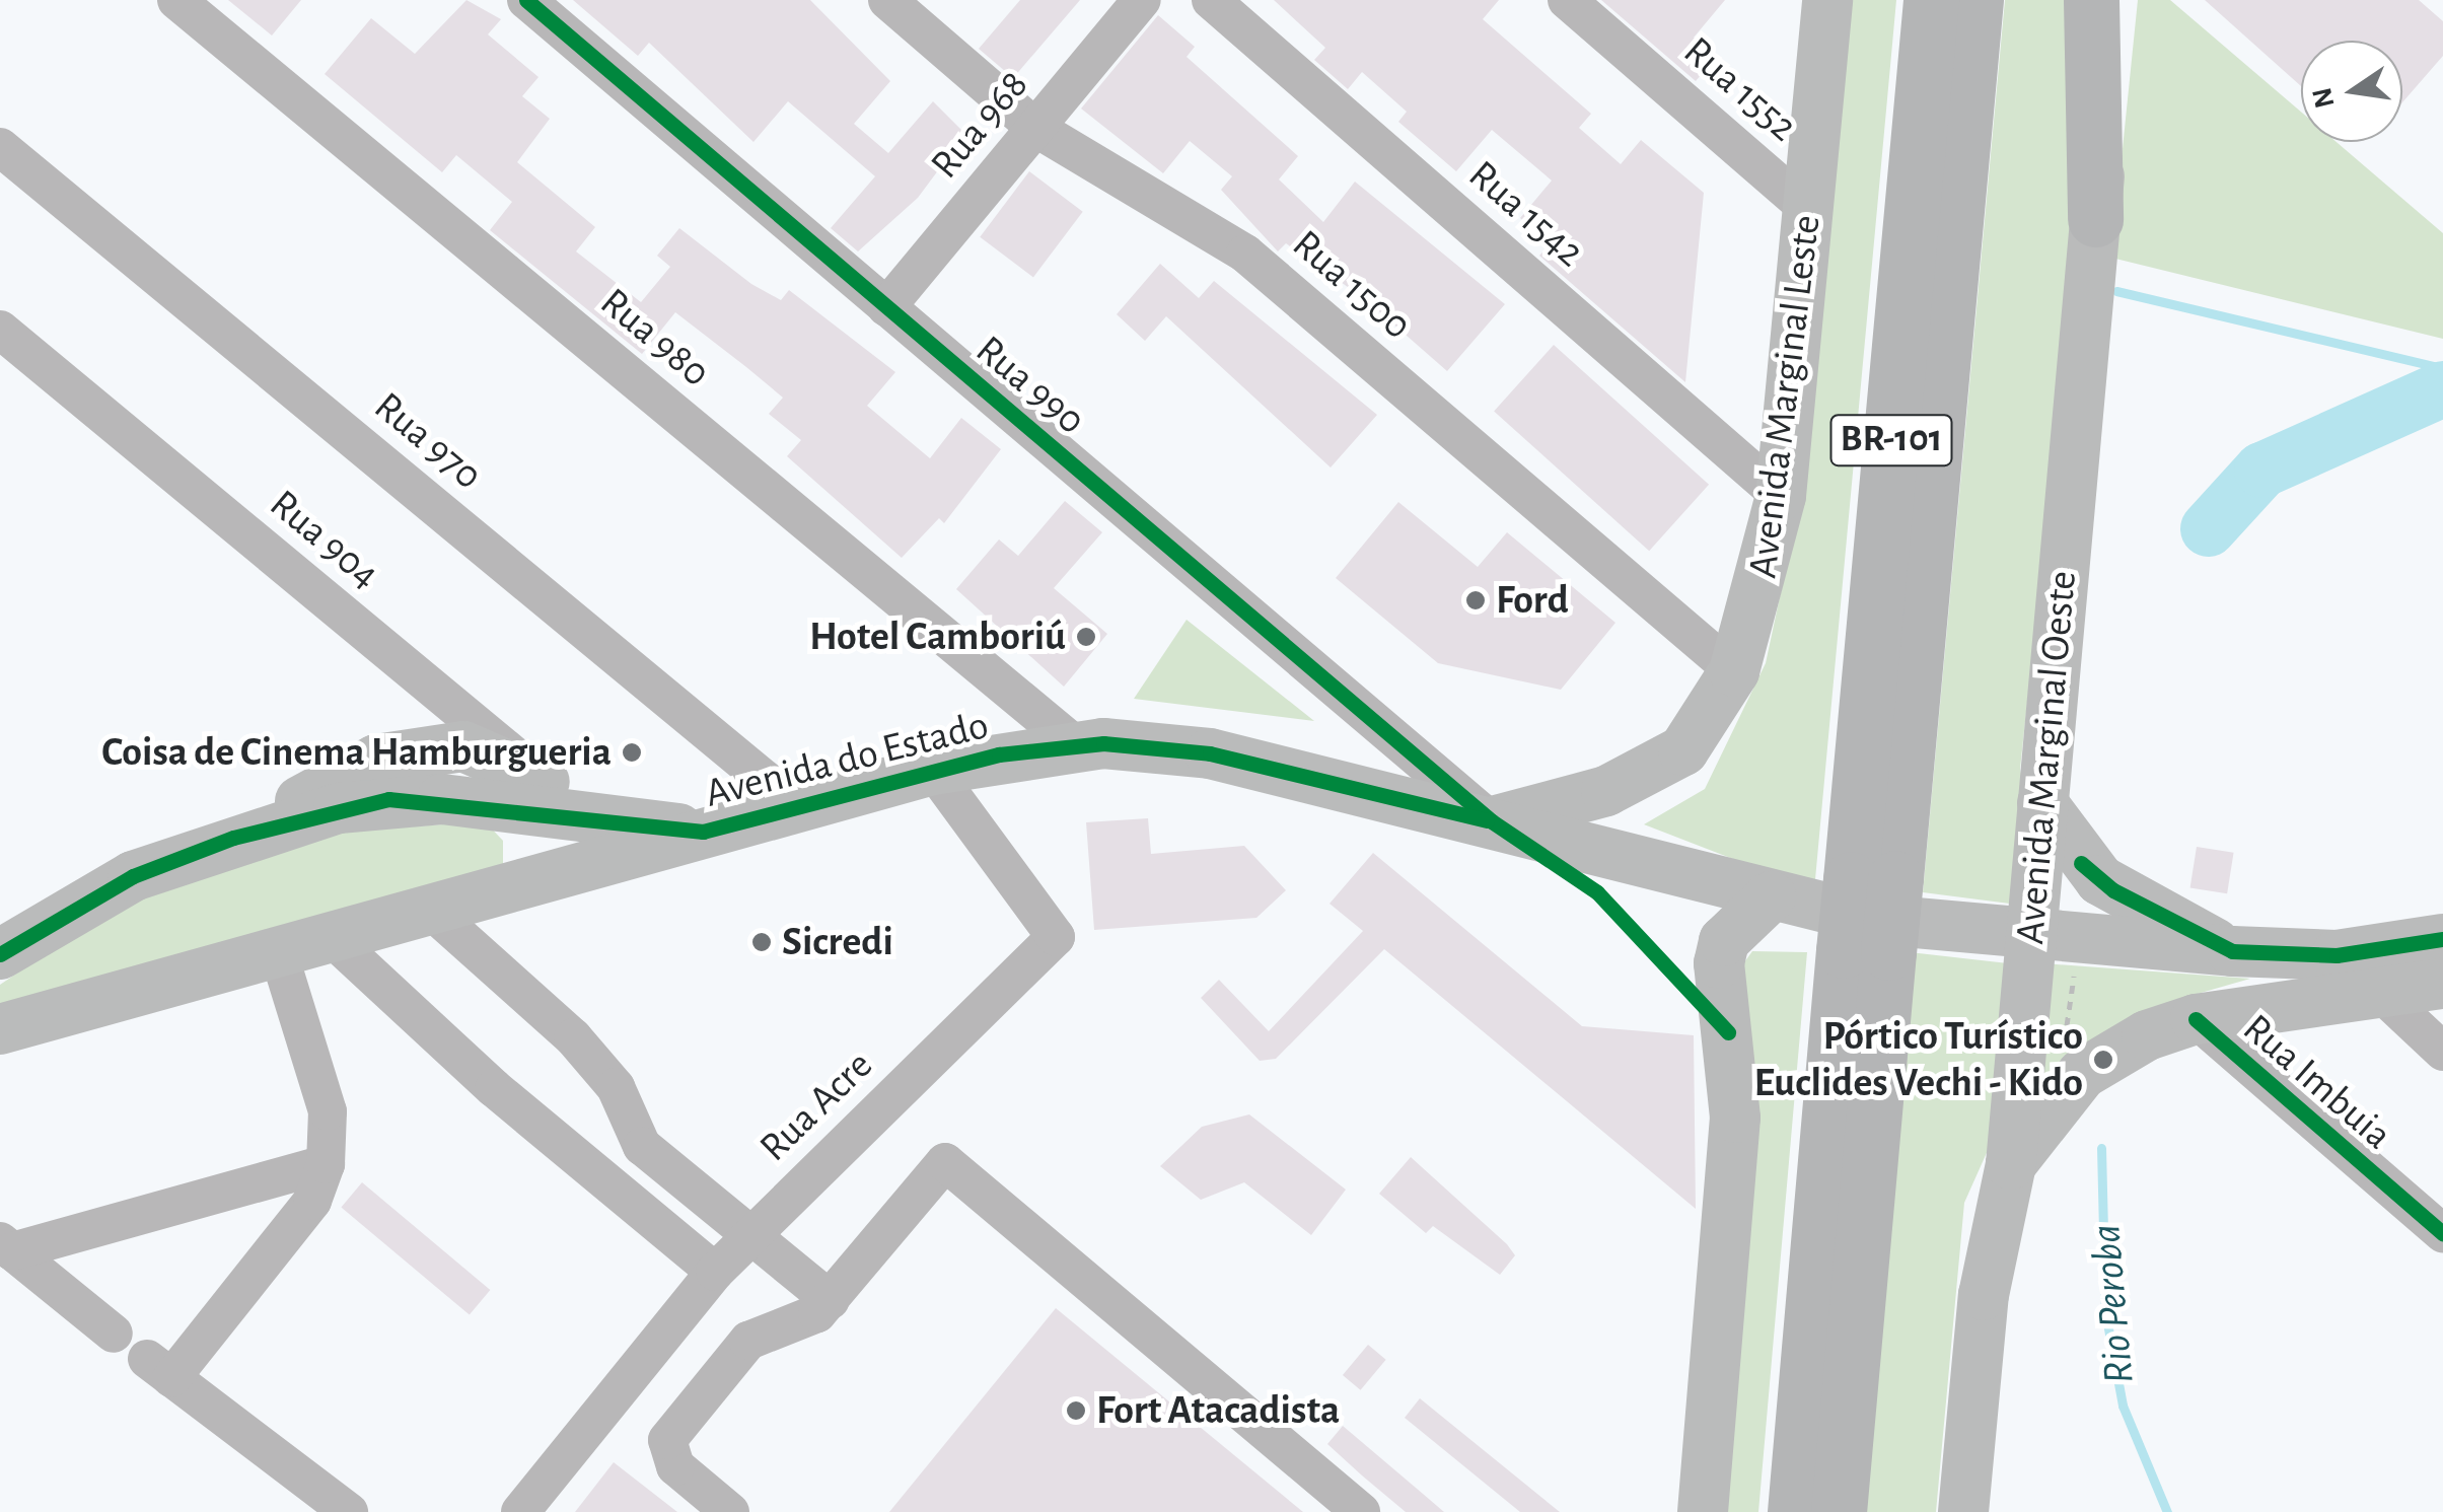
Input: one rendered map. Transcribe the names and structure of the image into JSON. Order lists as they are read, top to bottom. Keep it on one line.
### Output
{"streets":{"highway":["BR-101"],"main road":["Avenida Marginal Leste","Avenida Marginal Oeste","Avenida do Estado"],"street":["Rua 1552","Rua 968","Rua 1542","Rua 1500","Rua 980","Rua 990","Rua 970","Rua 904","Rua Imbuia","Rua Acre"]},"crossings":[["Rua 1552","Avenida Marginal Leste"],["Rua 968","Rua 1500"],["Rua 968","Rua 990"],["Rua 1542","Avenida Marginal Leste"],["Rua 1500","Avenida Marginal Leste"],["Rua 980","Avenida do Estado"],["Rua 990","Avenida Marginal Leste"],["Rua 990","Avenida do Estado"],["Avenida Marginal Leste","Avenida do Estado"],["BR-101","Avenida do Estado"],["Rua 970","Avenida do Estado"],["Rua 904","Avenida do Estado"],["Avenida Marginal Oeste","Avenida do Estado"],["Avenida do Estado","Rua Acre"]],"water":["Rio Peroba"],"places":["Ford","Hotel Camboriú","Coisa de Cinema Hamburgueria","Sicredi","Pórtico Turístico Euclides Vechi - Kido","Fort Atacadista"],"north":"left"}
